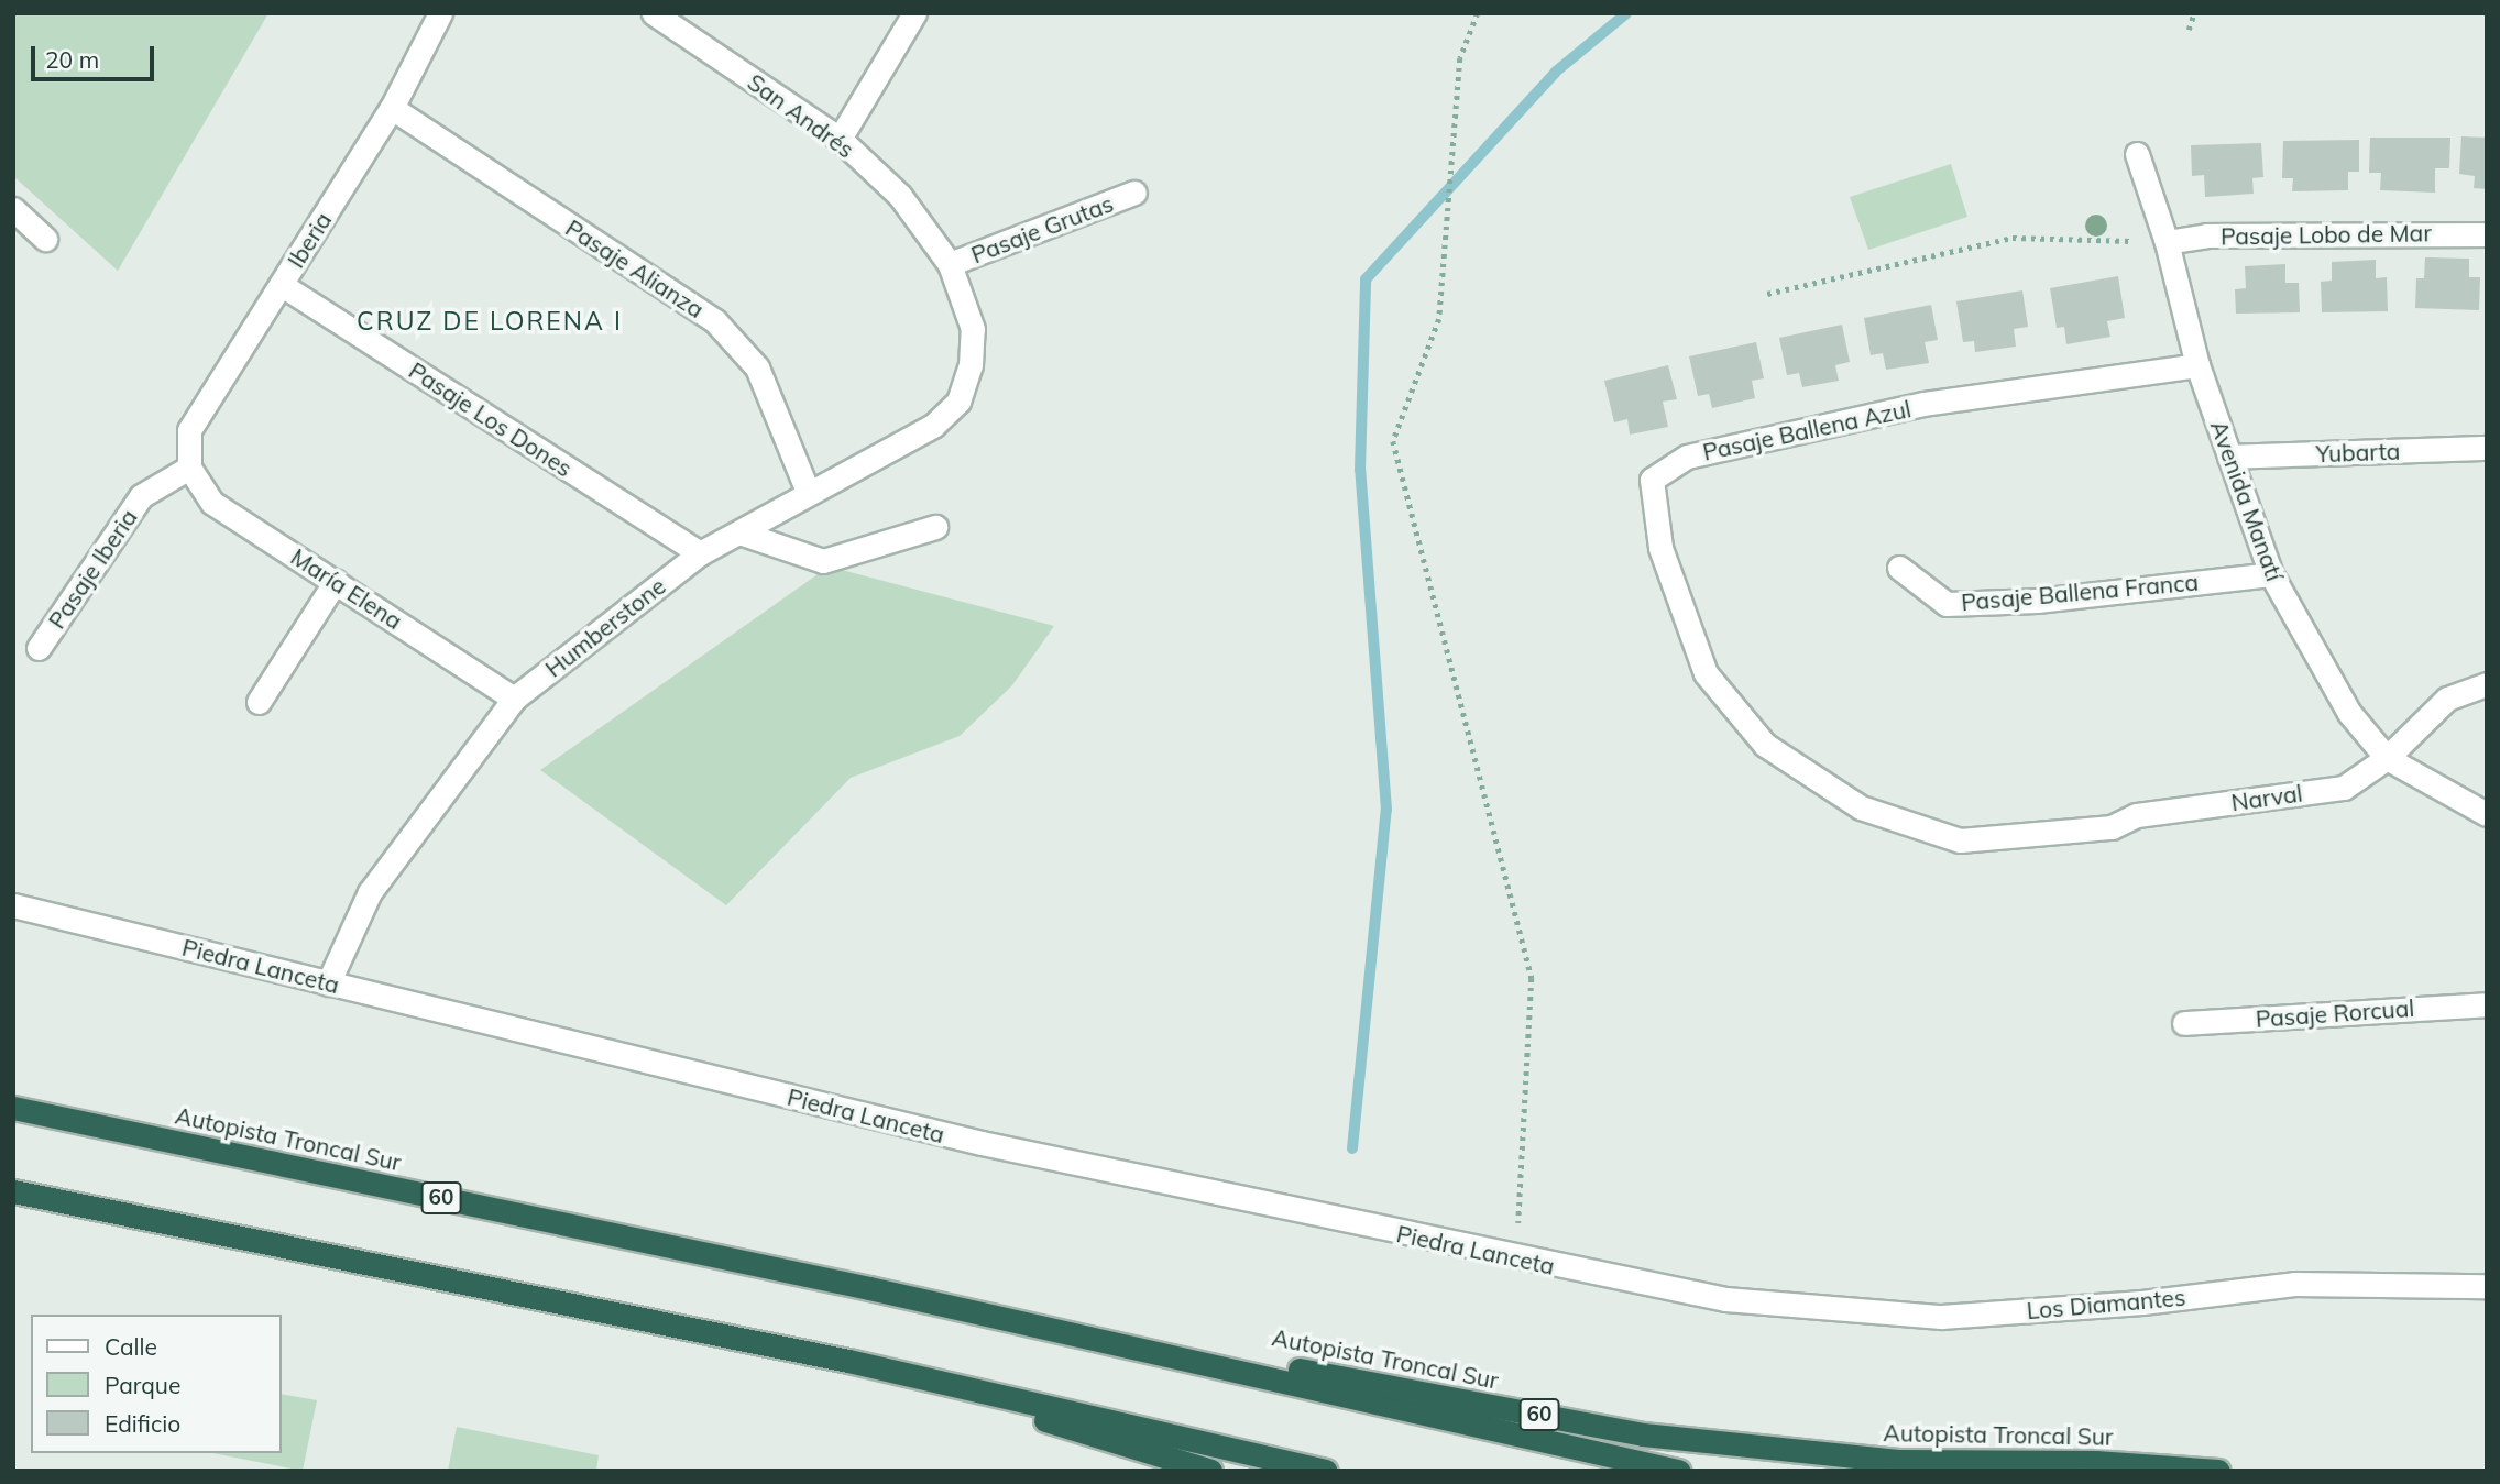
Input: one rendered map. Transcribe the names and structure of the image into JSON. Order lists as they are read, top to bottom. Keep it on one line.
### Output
{"streets":{"highway":["Autopista Troncal Sur","60"],"street":["San Andrés","Pasaje Grutas","Pasaje Lobo de Mar","Iberia","Pasaje Alianza","Pasaje Los Dones","Pasaje Ballena Azul","Yubarta","Avenida Manatí","Pasaje Iberia","María Elena","Pasaje Ballena Franca","Humberstone","Narval","Piedra Lanceta","Pasaje Rorcual","Los Diamantes"]},"crossings":[["San Andrés","Pasaje Grutas"],["San Andrés","Humberstone"],["Pasaje Lobo de Mar","Avenida Manatí"],["Iberia","Pasaje Alianza"],["Iberia","Pasaje Los Dones"],["Iberia","Pasaje Iberia"],["Iberia","María Elena"],["Pasaje Alianza","Humberstone"],["Pasaje Los Dones","Humberstone"],["Pasaje Ballena Azul","Avenida Manatí"],["Pasaje Ballena Azul","Narval"],["Yubarta","Avenida Manatí"],["Avenida Manatí","Pasaje Ballena Franca"],["Avenida Manatí","Narval"],["Pasaje Iberia","María Elena"],["María Elena","Humberstone"],["Humberstone","Piedra Lanceta"],["Piedra Lanceta","Los Diamantes"]],"districts":["CRUZ DE LORENA I"],"legend":["Calle","Parque","Edificio"],"scale_bar":"20 m"}
